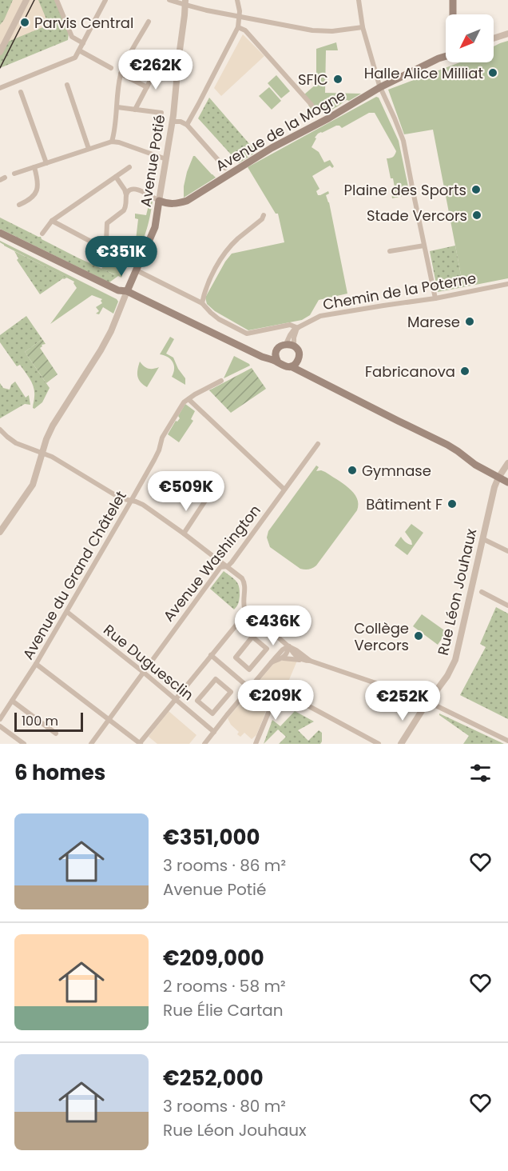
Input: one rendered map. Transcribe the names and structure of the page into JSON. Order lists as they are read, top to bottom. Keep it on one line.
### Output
{"streets":{"main road":["Avenue de la Mogne","Avenue Potié"],"street":["Chemin de la Poterne","Avenue Washington","Avenue du Grand Châtelet","Rue Léon Jouhaux","Rue Duguesclin"]},"crossings":[["Avenue de la Mogne","Avenue Potié"],["Avenue Potié","Chemin de la Poterne"],["Avenue Washington","Rue Duguesclin"],["Avenue du Grand Châtelet","Rue Duguesclin"]],"places":["Parvis Central","Halle Alice Milliat","SFIC","Plaine des Sports","Stade Vercors","Marese","Fabricanova","Gymnase","Bâtiment F","Collège Vercors"],"scale_bar":"100 m","north":"bottom left","page":{"price":["€262K","€351K","€509K","€436K","€209K","€252K"],"scale":"100 m","heading":"6 homes","list":[{"name":"€351,000","note":"3 rooms · 86 m² · Avenue Potié"},{"name":"€209,000","note":"2 rooms · 58 m² · Rue Élie Cartan"},{"name":"€252,000","note":"3 rooms · 80 m² · Rue Léon Jouhaux"}]}}
